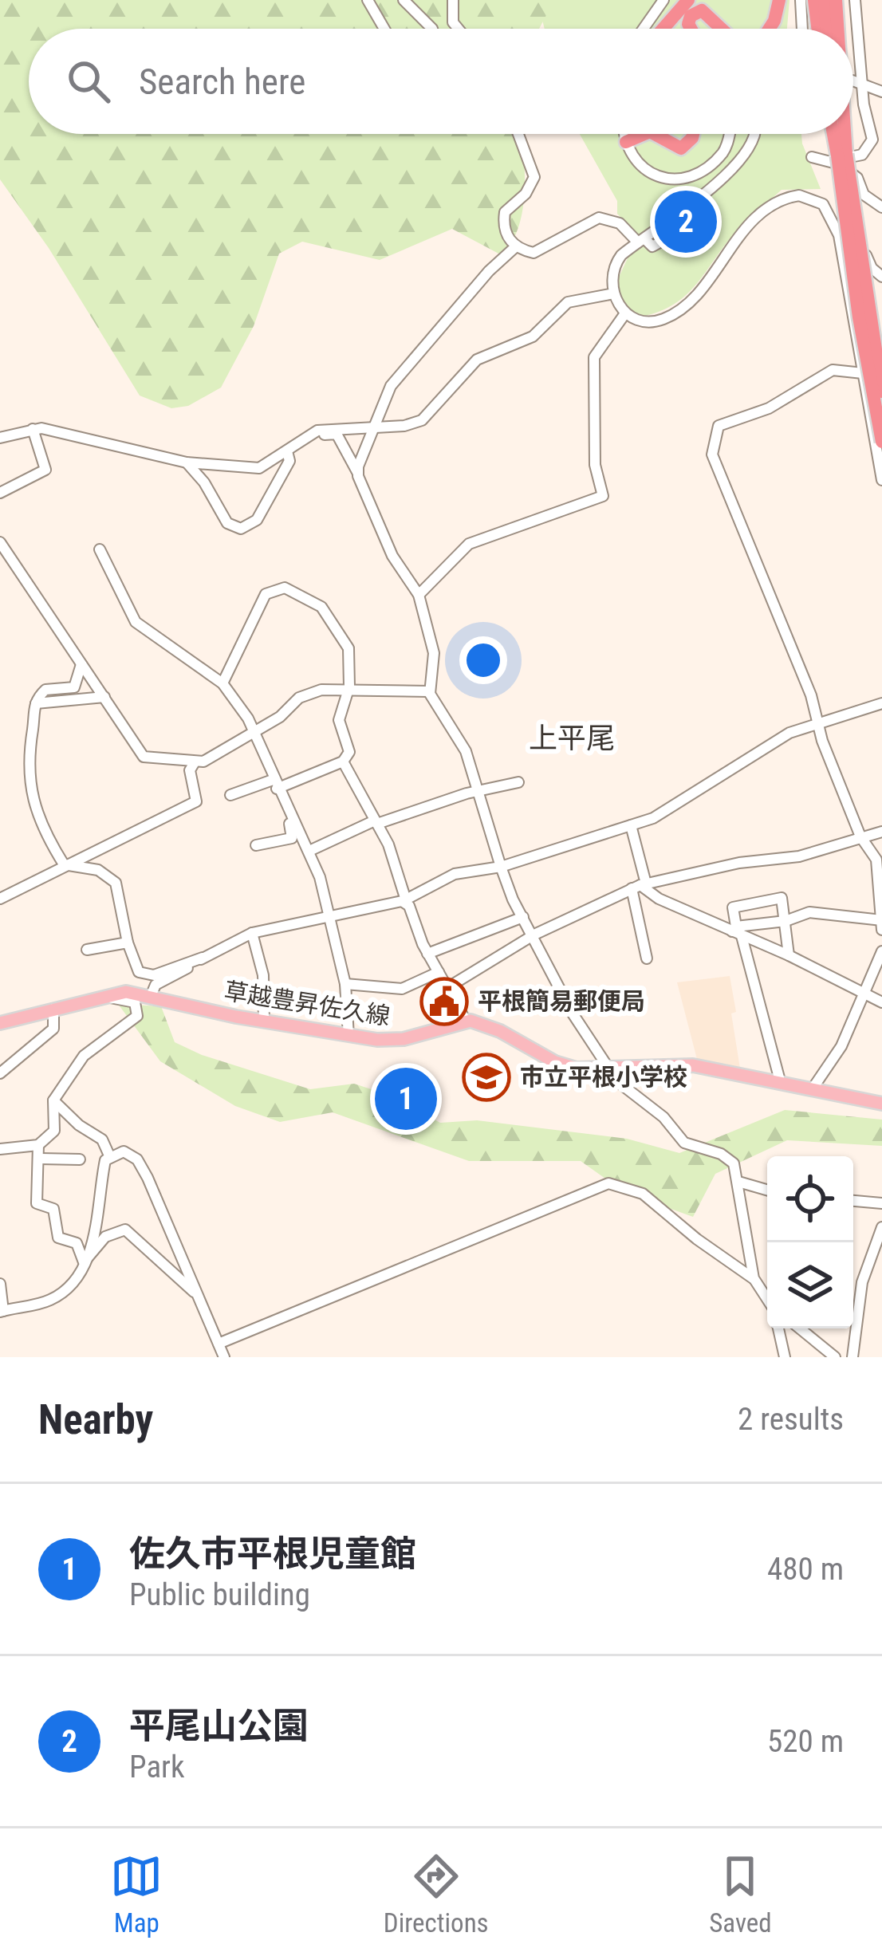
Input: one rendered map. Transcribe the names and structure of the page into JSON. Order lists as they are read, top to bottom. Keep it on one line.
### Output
{"streets":{"main road":["草越豊昇佐久線"]},"districts":["上平尾"],"places":{"public building":["平根簡易郵便局"],"school or university":["市立平根小学校"]},"page":{"search":"Search here","pins":["2","1"],"heading":["Nearby","2 results"],"list":[{"mark":"1","name":"佐久市平根児童館","note":"Public building","value":"480 m"},{"mark":"2","name":"平尾山公園","note":"Park","value":"520 m"}],"nav":["Map","Directions","Saved"]}}
